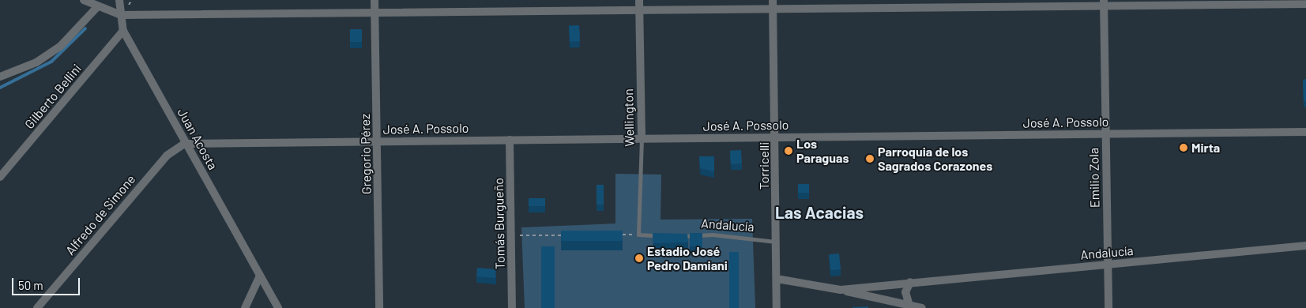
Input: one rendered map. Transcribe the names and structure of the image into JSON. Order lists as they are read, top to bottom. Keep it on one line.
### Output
{"streets":{"street":["Gilberto Bellini","Wellington","José A. Possolo","Juan Acosta","Gregorio Pérez","Torricelli","Emilio Zola","Alfredo de Simone","Tomás Burgueño","Andalucía"]},"crossings":[["Gilberto Bellini","Juan Acosta"],["Wellington","José A. Possolo"],["José A. Possolo","Juan Acosta"],["José A. Possolo","Gregorio Pérez"],["José A. Possolo","Torricelli"],["José A. Possolo","Emilio Zola"],["José A. Possolo","Alfredo de Simone"],["José A. Possolo","Tomás Burgueño"],["Juan Acosta","Alfredo de Simone"],["Torricelli","Andalucía"],["Emilio Zola","Andalucía"]],"districts":["Las Acacias"],"places":["Mirta","Los Paraguas","Parroquia de los Sagrados Corazones","Estadio José Pedro Damiani"],"scale_bar":"50 m"}
